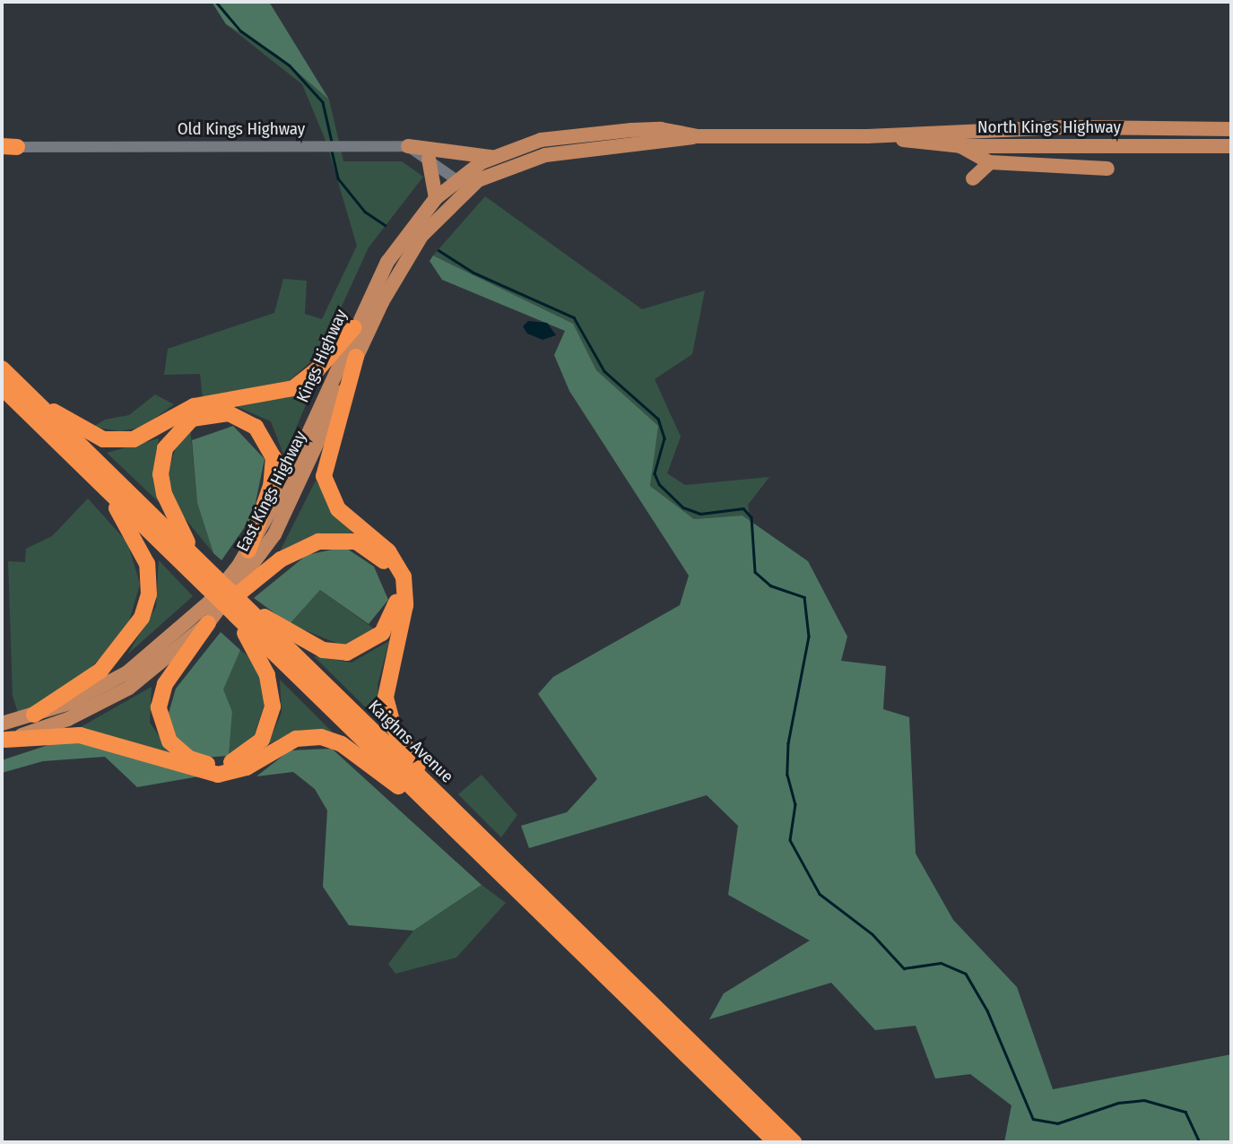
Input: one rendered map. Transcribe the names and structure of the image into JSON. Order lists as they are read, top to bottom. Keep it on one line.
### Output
{"streets":{"highway":["Kaighns Avenue"],"main road":["North Kings Highway","Kings Highway","East Kings Highway"],"street":["Old Kings Highway"]},"crossings":[["North Kings Highway","Kings Highway"],["North Kings Highway","East Kings Highway"],["Kings Highway","East Kings Highway"],["Kings Highway","Kaighns Avenue"],["East Kings Highway","Kaighns Avenue"]]}
